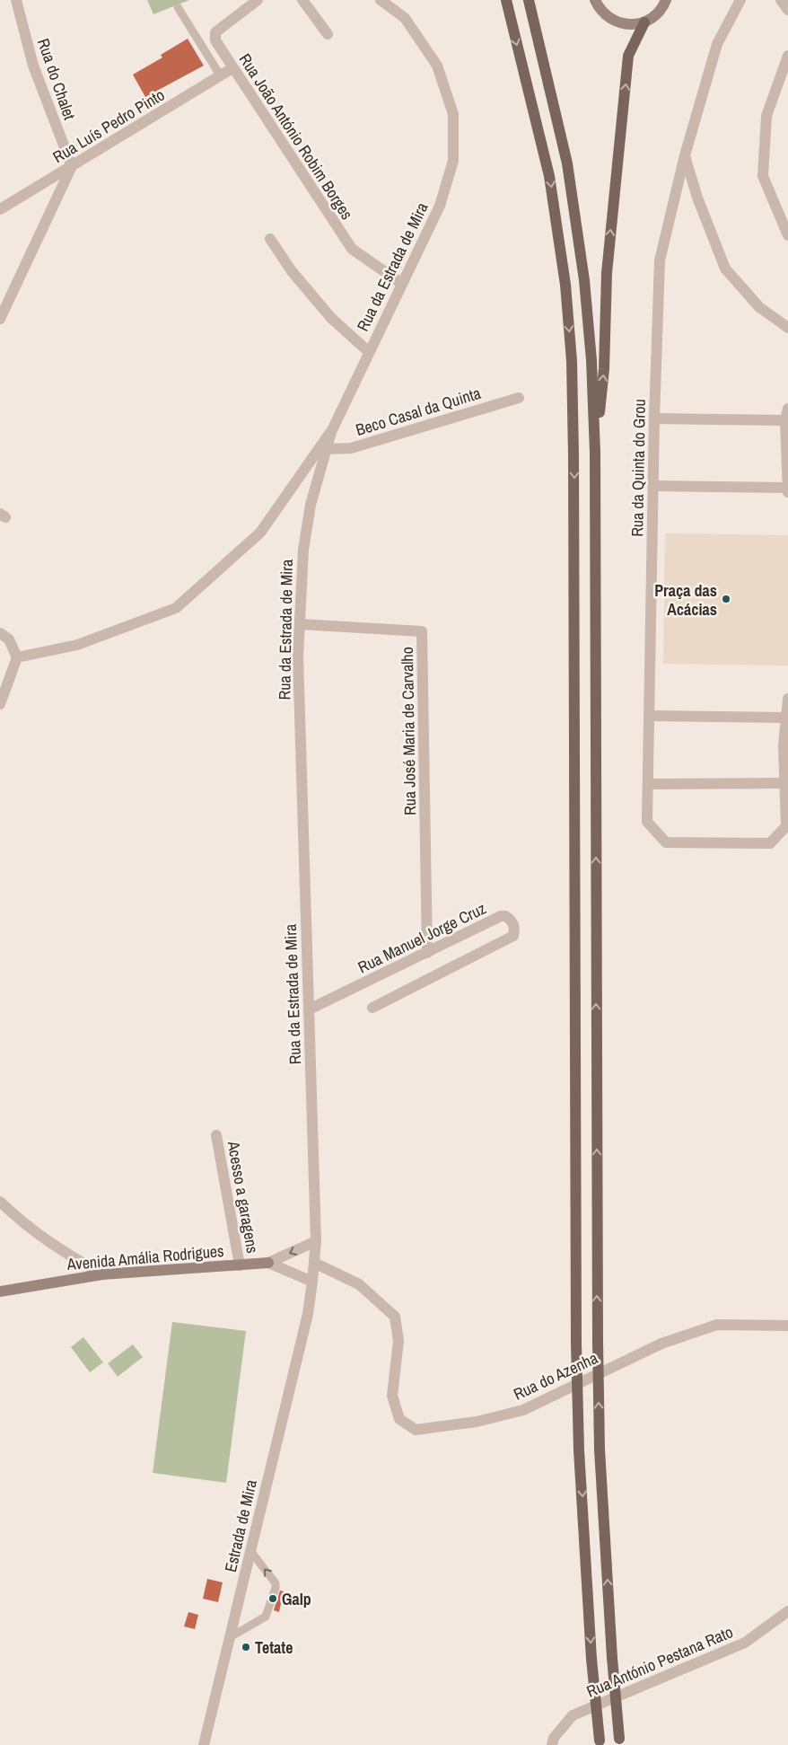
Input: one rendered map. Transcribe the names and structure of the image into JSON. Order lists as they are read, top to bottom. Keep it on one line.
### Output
{"streets":{"main road":["Avenida Amália Rodrigues"],"street":["Rua do Chalet","Rua Luís Pedro Pinto","Rua João António Robim Borges","Rua da Estrada de Mira","Beco Casal da Quinta","Rua da Quinta do Grou","Rua José Maria de Carvalho","Rua Manuel Jorge Cruz","Acesso a garagens","Rua do Azenha","Estrada de Mira","Rua António Pestana Rato"]},"crossings":[["Rua do Chalet","Rua Luís Pedro Pinto"],["Rua Luís Pedro Pinto","Rua João António Robim Borges"],["Rua João António Robim Borges","Rua da Estrada de Mira"],["Rua da Estrada de Mira","Beco Casal da Quinta"],["Rua da Estrada de Mira","Rua José Maria de Carvalho"],["Rua da Estrada de Mira","Rua Manuel Jorge Cruz"],["Rua da Estrada de Mira","Avenida Amália Rodrigues"],["Rua da Estrada de Mira","Rua do Azenha"],["Rua da Estrada de Mira","Estrada de Mira"],["Rua José Maria de Carvalho","Rua Manuel Jorge Cruz"],["Acesso a garagens","Avenida Amália Rodrigues"]],"places":["Praça das Acácias","Galp","Tetate"]}
